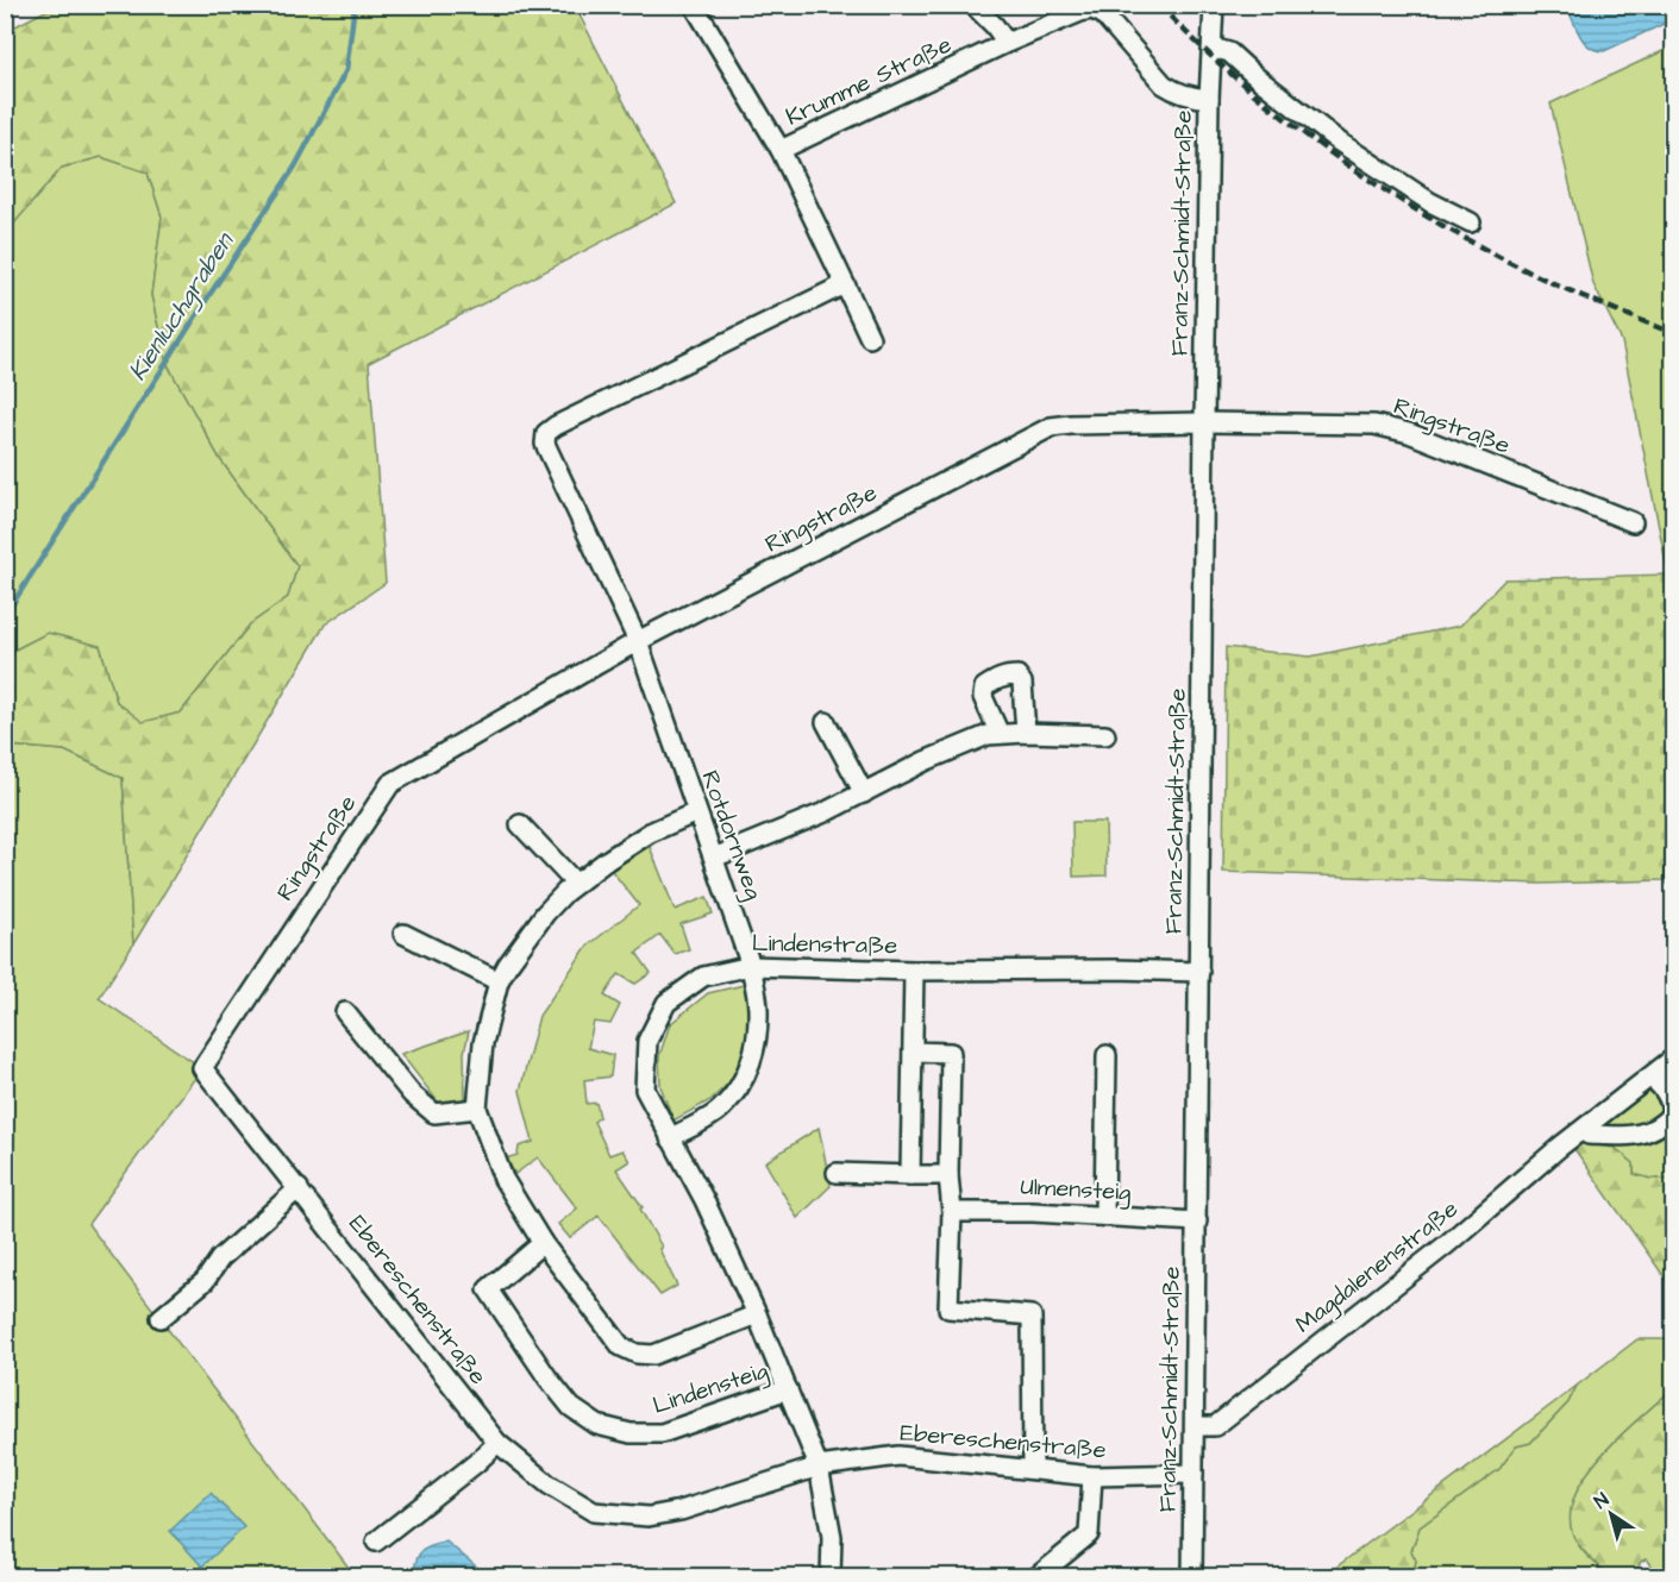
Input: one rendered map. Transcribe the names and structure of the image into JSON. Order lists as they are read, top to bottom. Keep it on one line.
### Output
{"streets":{"street":["Krumme Straße","Franz-Schmidt-Straße","Ringstraße","Rotdornweg","Lindenstraße","Ulmensteig","Magdalenenstraße","Ebereschenstraße","Lindensteig"]},"crossings":[["Krumme Straße","Franz-Schmidt-Straße"],["Franz-Schmidt-Straße","Ringstraße"],["Franz-Schmidt-Straße","Lindenstraße"],["Franz-Schmidt-Straße","Ulmensteig"],["Franz-Schmidt-Straße","Magdalenenstraße"],["Franz-Schmidt-Straße","Ebereschenstraße"],["Ringstraße","Rotdornweg"],["Ringstraße","Ebereschenstraße"],["Rotdornweg","Lindenstraße"],["Lindenstraße","Ebereschenstraße"],["Lindenstraße","Lindensteig"]],"water":["Kienluchgraben"],"north":"top left"}
